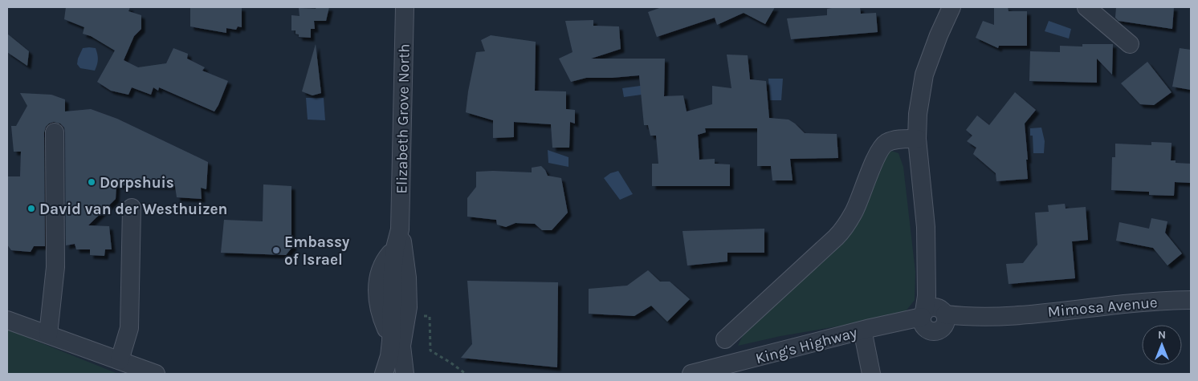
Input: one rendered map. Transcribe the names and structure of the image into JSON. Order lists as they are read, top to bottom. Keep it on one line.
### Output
{"streets":{"street":["Elizabeth Grove North","Mimosa Avenue","King's Highway"]},"crossings":[["Mimosa Avenue","King's Highway"]],"places":["Dorpshuis","David van der Westhuizen","Embassy of Israel"],"north":"top"}
